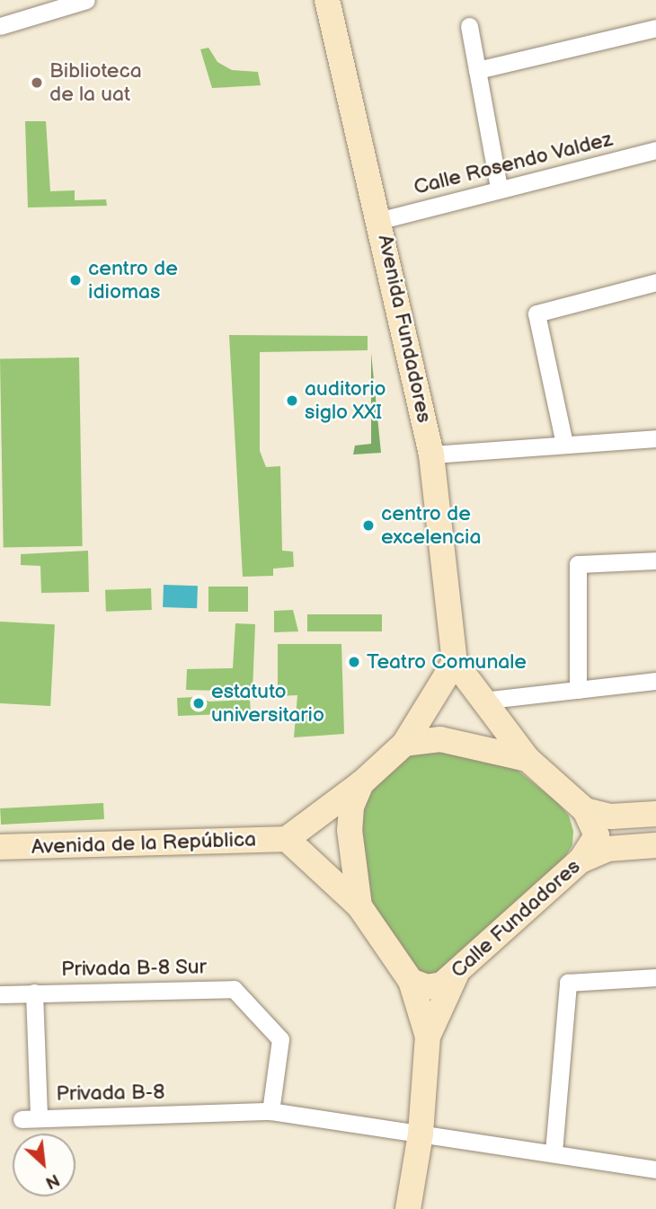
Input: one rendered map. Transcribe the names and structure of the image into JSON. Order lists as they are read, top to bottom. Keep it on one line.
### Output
{"streets":{"main road":["Avenida Fundadores","Avenida de la República","Calle Fundadores"],"street":["Calle Rosendo Valdez","Privada B-8 Sur","Privada B-8"]},"crossings":[["Calle Rosendo Valdez","Avenida Fundadores"],["Avenida Fundadores","Calle Fundadores"],["Privada B-8 Sur","Privada B-8"]],"places":["Biblioteca de la uat","centro de idiomas","auditorio siglo XXI","centro de excelencia","Teatro Comunale","estatuto universitario"],"north":"bottom right"}
